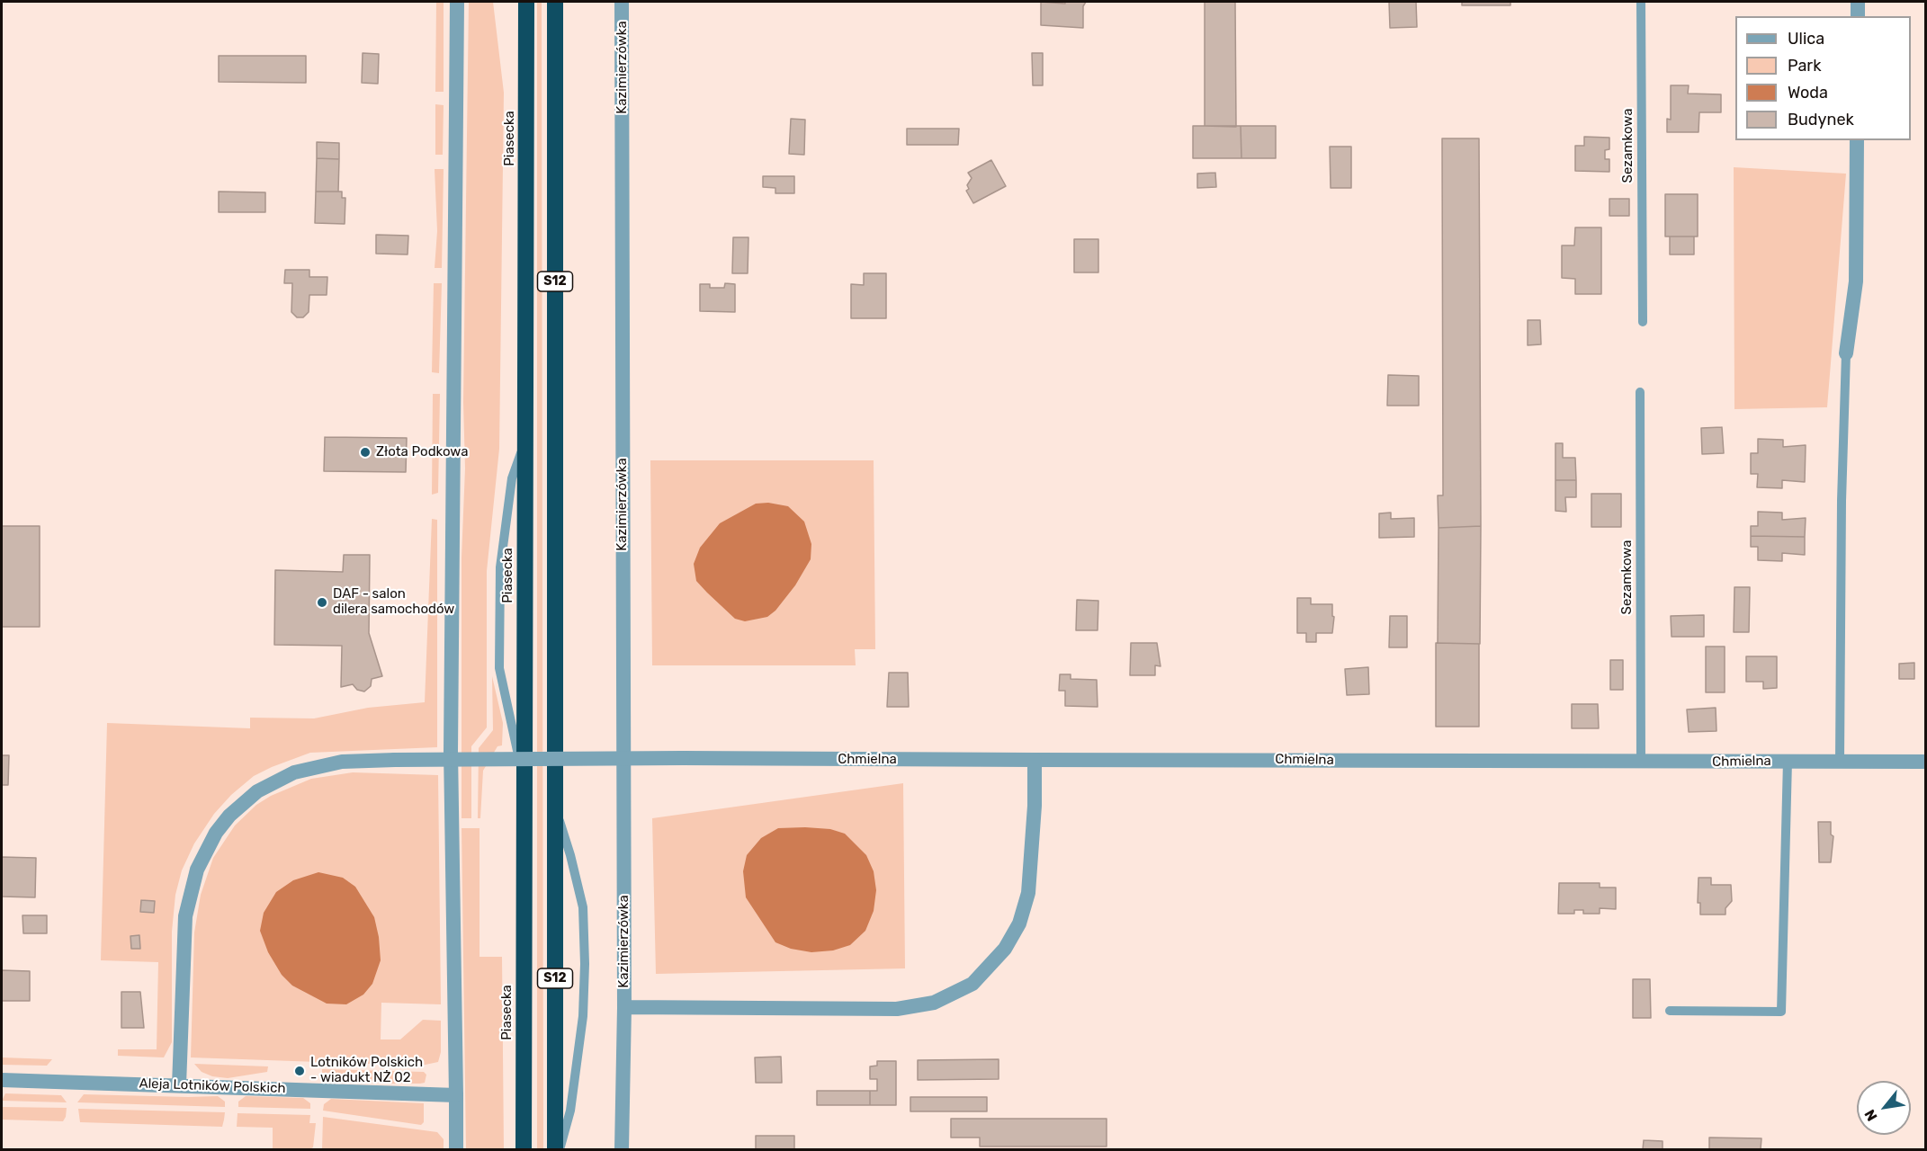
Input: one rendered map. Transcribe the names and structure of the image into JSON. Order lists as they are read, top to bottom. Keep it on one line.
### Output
{"streets":{"highway":["Piasecka","S12"],"street":["Kazimierzówka","Chmielna","Aleja Lotników Polskich"],"lane":["Sezamkowa"]},"crossings":[["Sezamkowa","Chmielna"],["Chmielna","Aleja Lotników Polskich"]],"places":["Złota Podkowa","DAF - salon dilera samochodów","Lotników Polskich - wiadukt NŻ 02"],"legend":["Ulica","Park","Woda","Budynek"],"north":"bottom left"}
